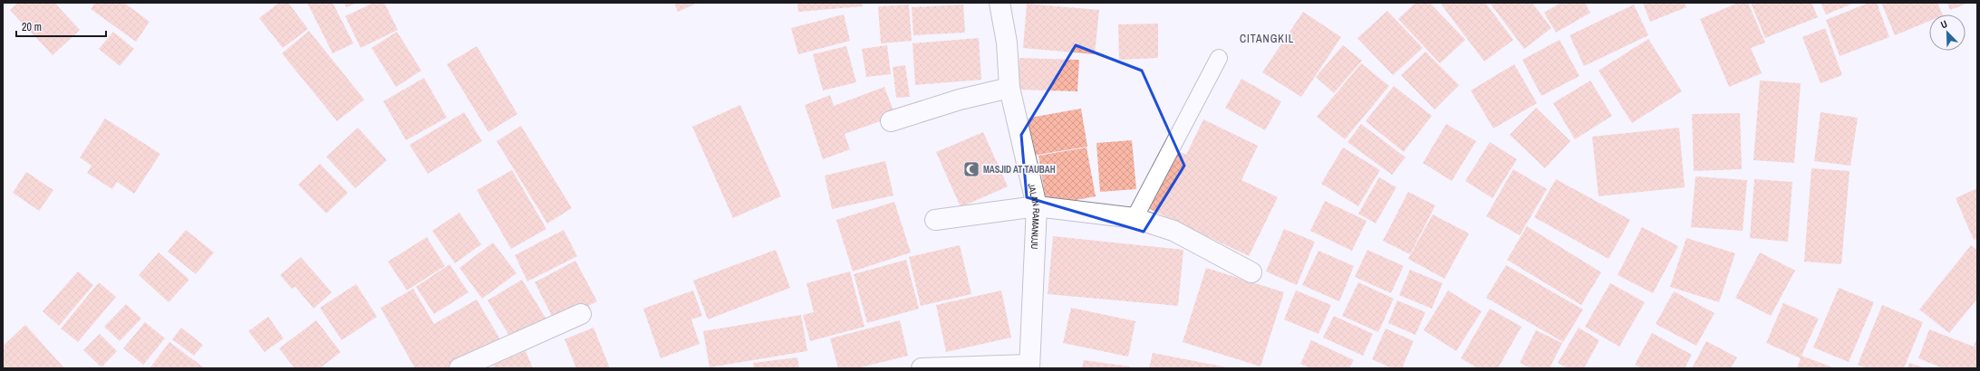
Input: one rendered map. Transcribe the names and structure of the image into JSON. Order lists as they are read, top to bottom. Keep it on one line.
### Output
{"streets":{"street":["JALAN RAMANUJU"]},"districts":["CITANGKIL"],"places":{"mosque":["MASJID AT TAUBAH"]},"scale_bar":"20 m","north":"top left"}
